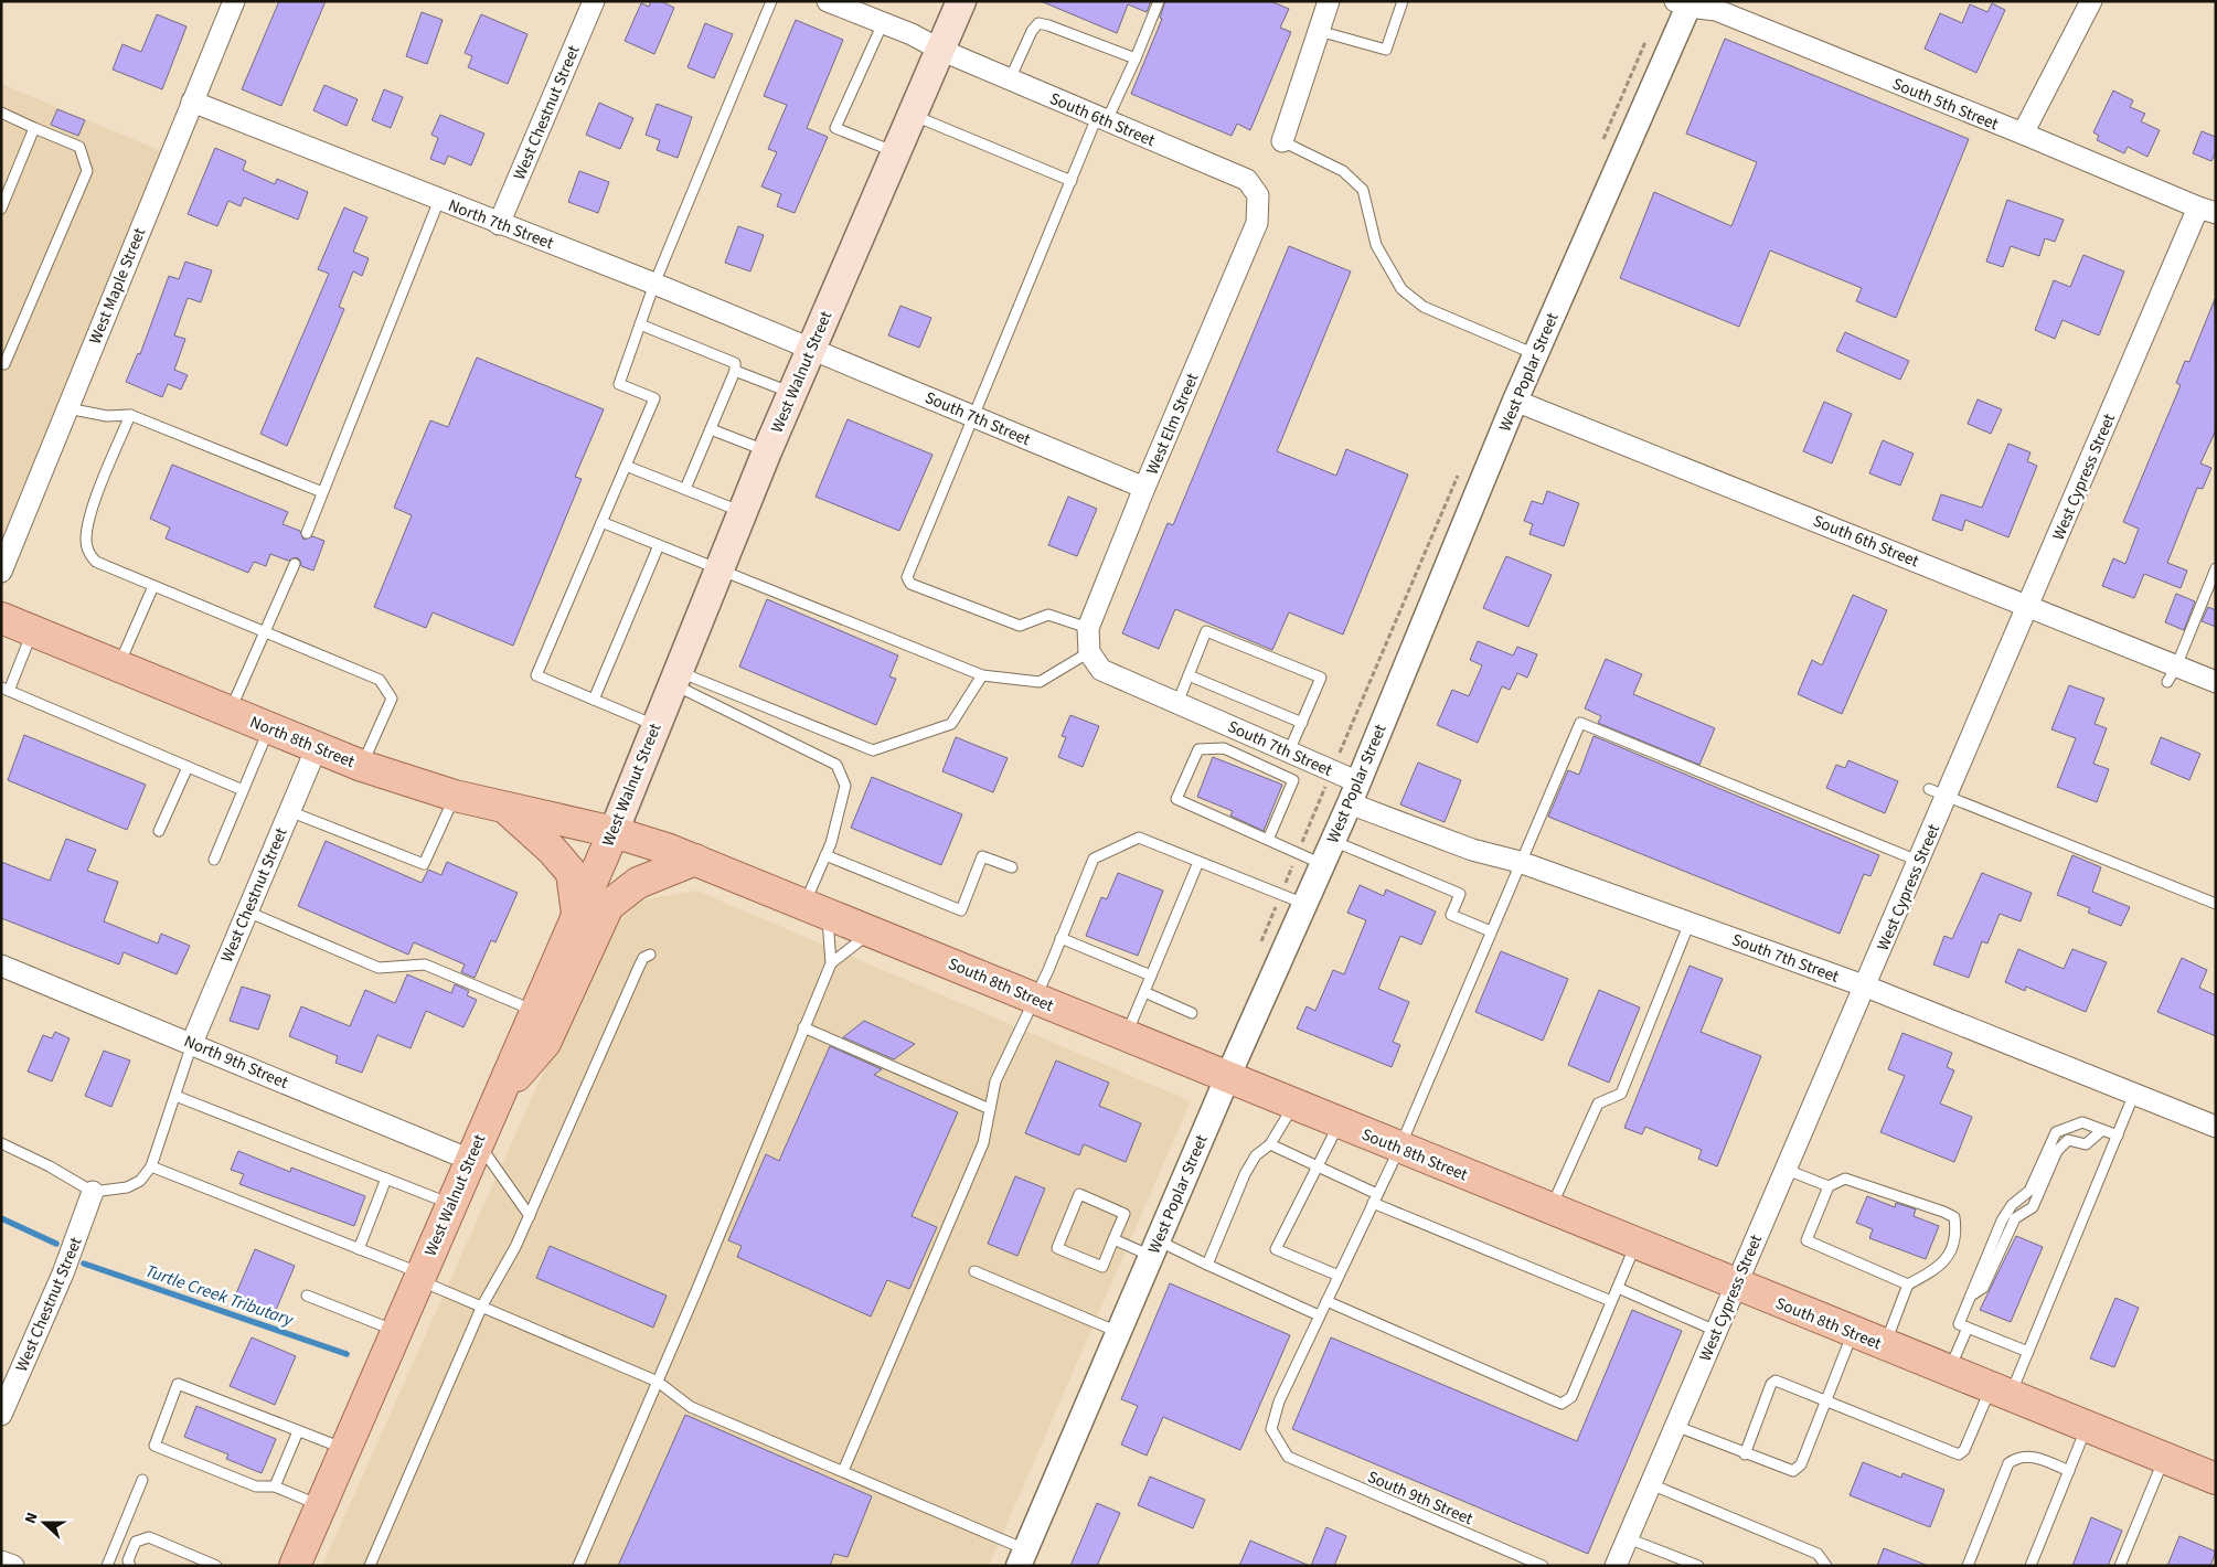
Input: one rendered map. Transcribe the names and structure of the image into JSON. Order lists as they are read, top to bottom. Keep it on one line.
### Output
{"streets":{"main road":["West Walnut Street","North 8th Street","South 8th Street"],"street":["South 5th Street","West Chestnut Street","South 6th Street","North 7th Street","West Maple Street","West Poplar Street","South 7th Street","West Elm Street","West Cypress Street","North 9th Street"],"lane":["South 9th Street"]},"crossings":[["South 5th Street","West Poplar Street"],["South 5th Street","West Cypress Street"],["West Chestnut Street","North 7th Street"],["West Chestnut Street","North 8th Street"],["West Chestnut Street","North 9th Street"],["South 6th Street","West Walnut Street"],["South 6th Street","West Poplar Street"],["South 6th Street","West Elm Street"],["South 6th Street","West Cypress Street"],["North 7th Street","West Maple Street"],["North 7th Street","West Walnut Street"],["North 7th Street","South 7th Street"],["West Walnut Street","South 7th Street"],["West Walnut Street","North 8th Street"],["West Walnut Street","South 8th Street"],["West Walnut Street","North 9th Street"],["West Poplar Street","South 7th Street"],["West Poplar Street","South 8th Street"],["South 7th Street","West Elm Street"],["South 7th Street","West Cypress Street"],["West Cypress Street","South 8th Street"],["North 8th Street","South 8th Street"]],"water":["Turtle Creek Tributary"],"north":"left"}
